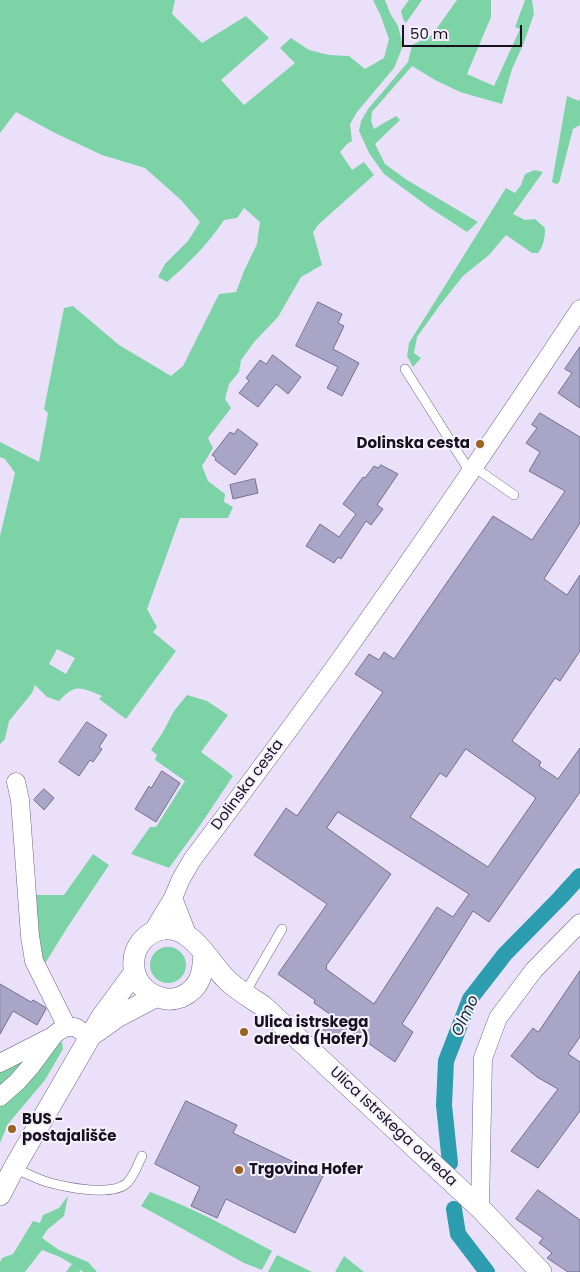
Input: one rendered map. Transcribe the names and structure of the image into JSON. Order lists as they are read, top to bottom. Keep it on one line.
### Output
{"streets":{"street":["Dolinska cesta","Ulica Istrskega odreda"]},"water":["Olmo"],"places":["Dolinska cesta","Ulica istrskega odreda (Hofer)","BUS - postajališče","Trgovina Hofer"],"scale_bar":"50 m"}
